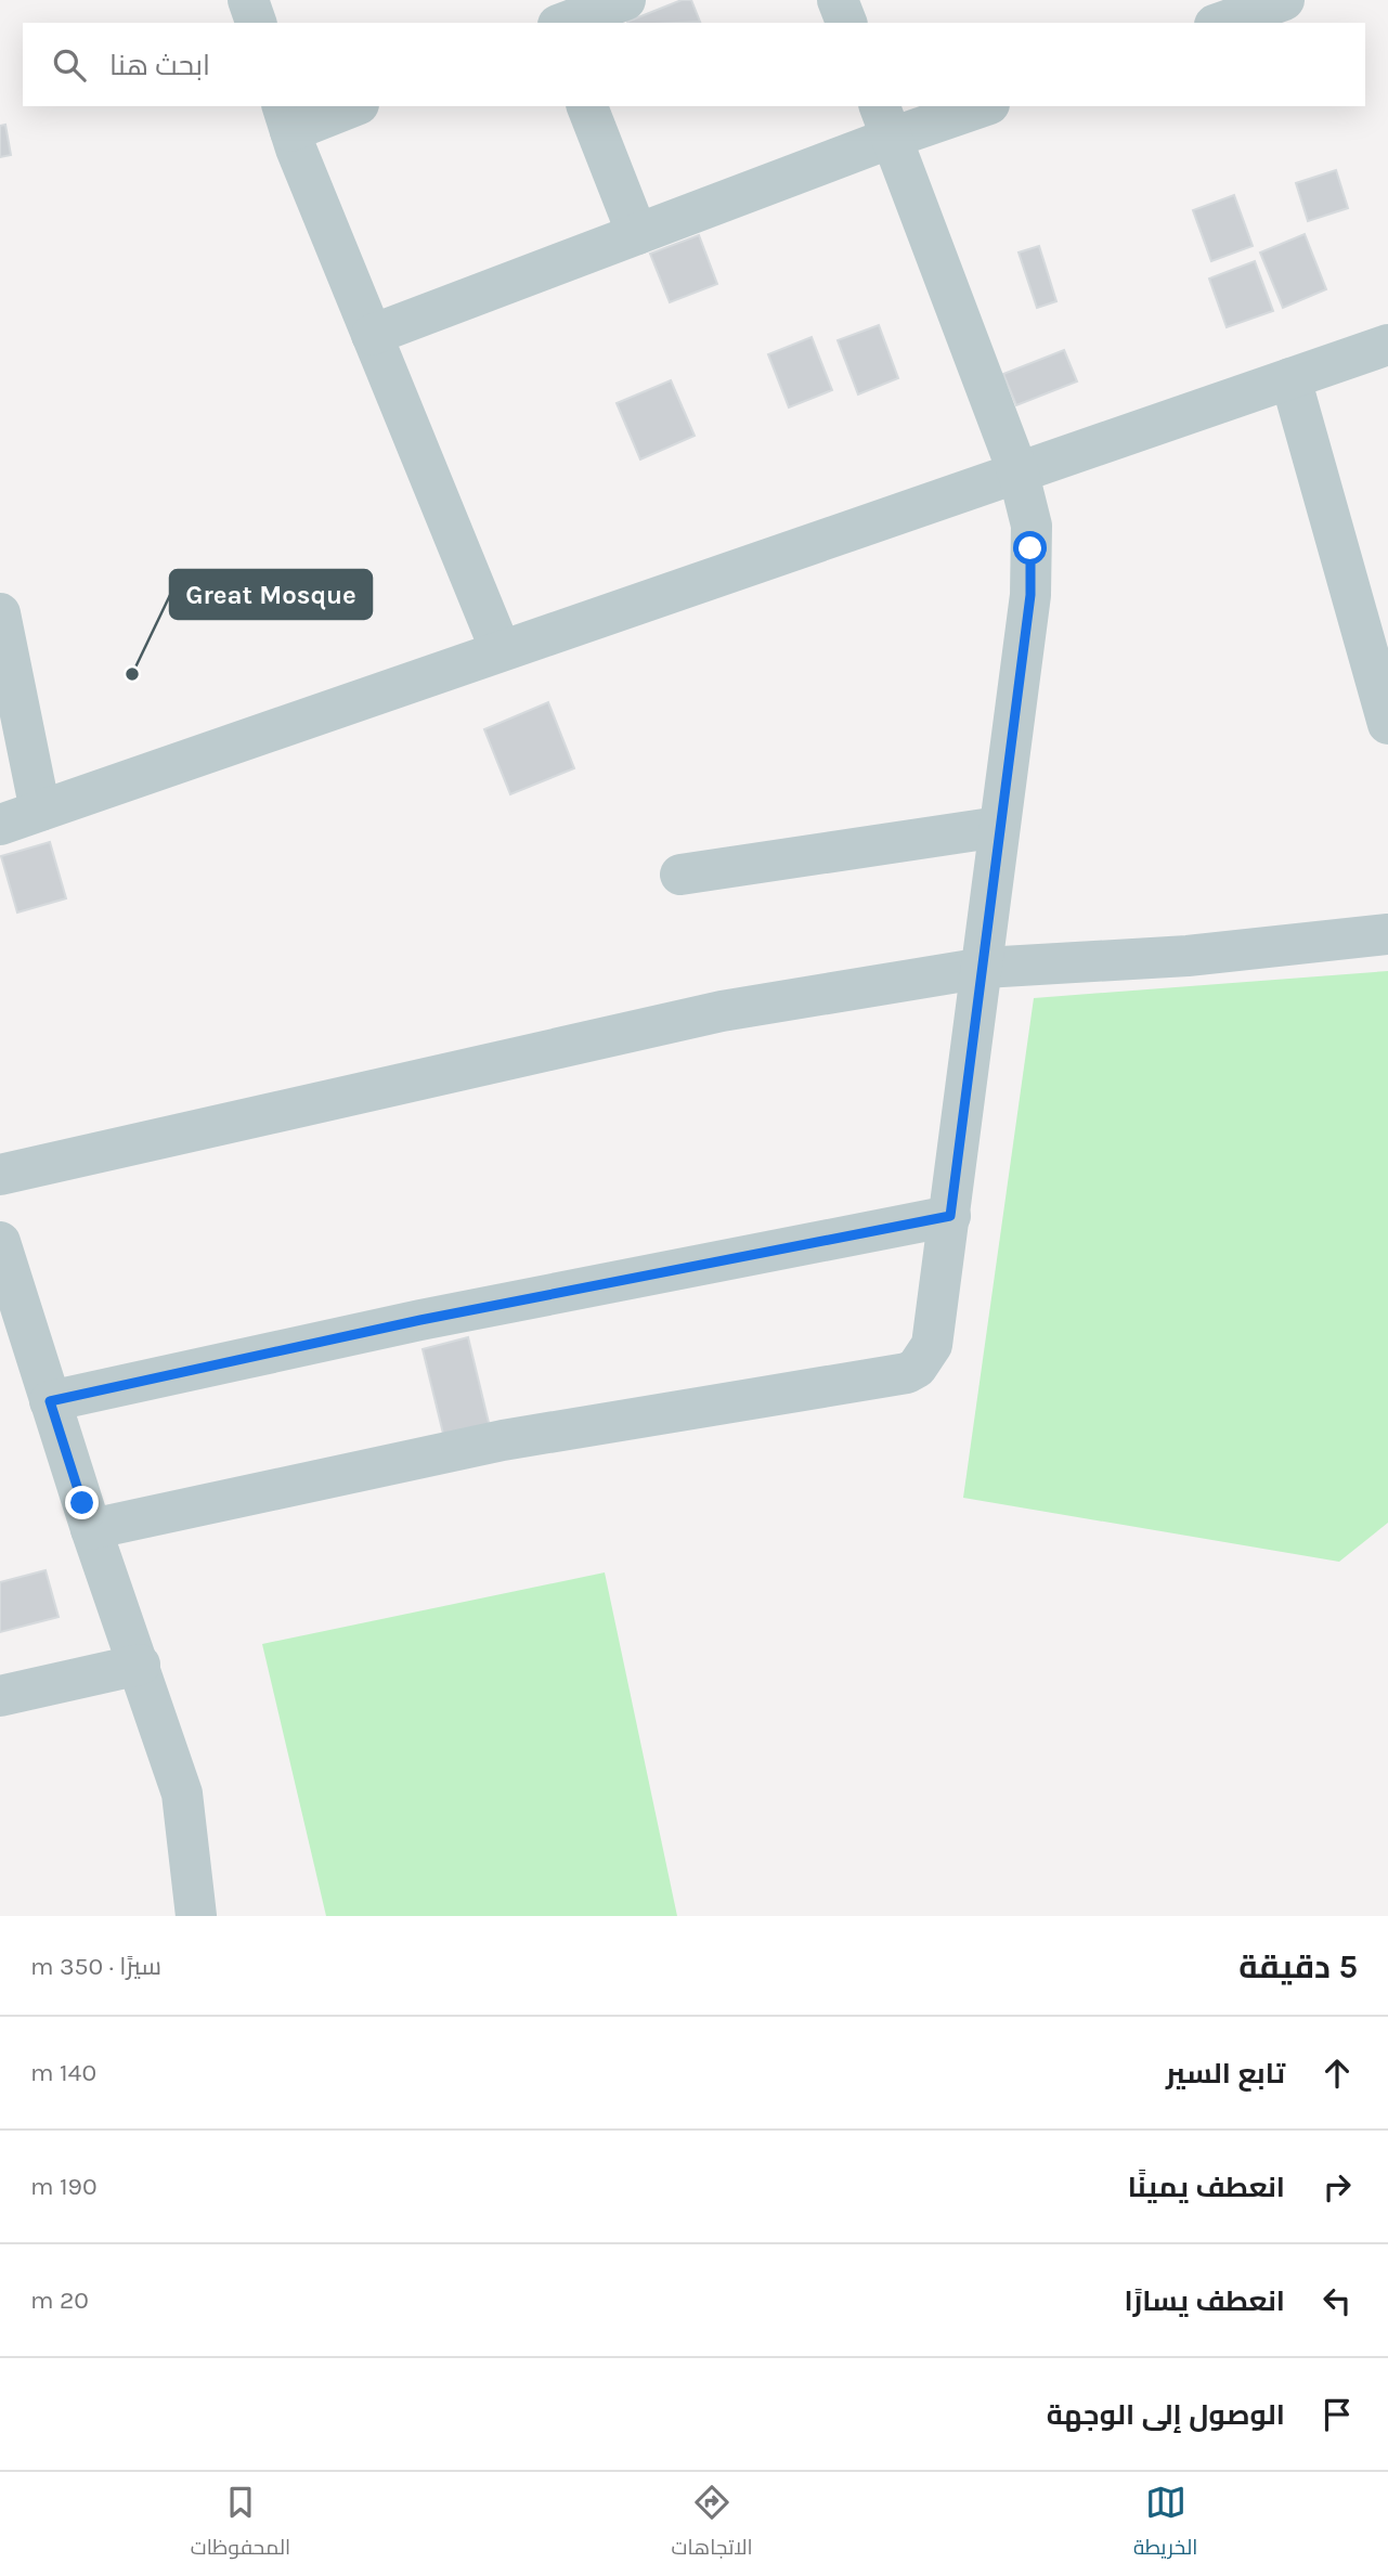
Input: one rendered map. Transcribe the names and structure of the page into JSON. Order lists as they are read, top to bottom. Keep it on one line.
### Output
{"places":["Great Mosque"],"page":{"search":"ابحث هنا","heading":["5 دقيقة","سيرًا · 350 m"],"list":[["تابع السير","140 m"],["انعطف يمينًا","190 m"],["انعطف يسارًا","20 m"],"الوصول إلى الوجهة"],"nav":["الخريطة","الاتجاهات","المحفوظات"]}}
